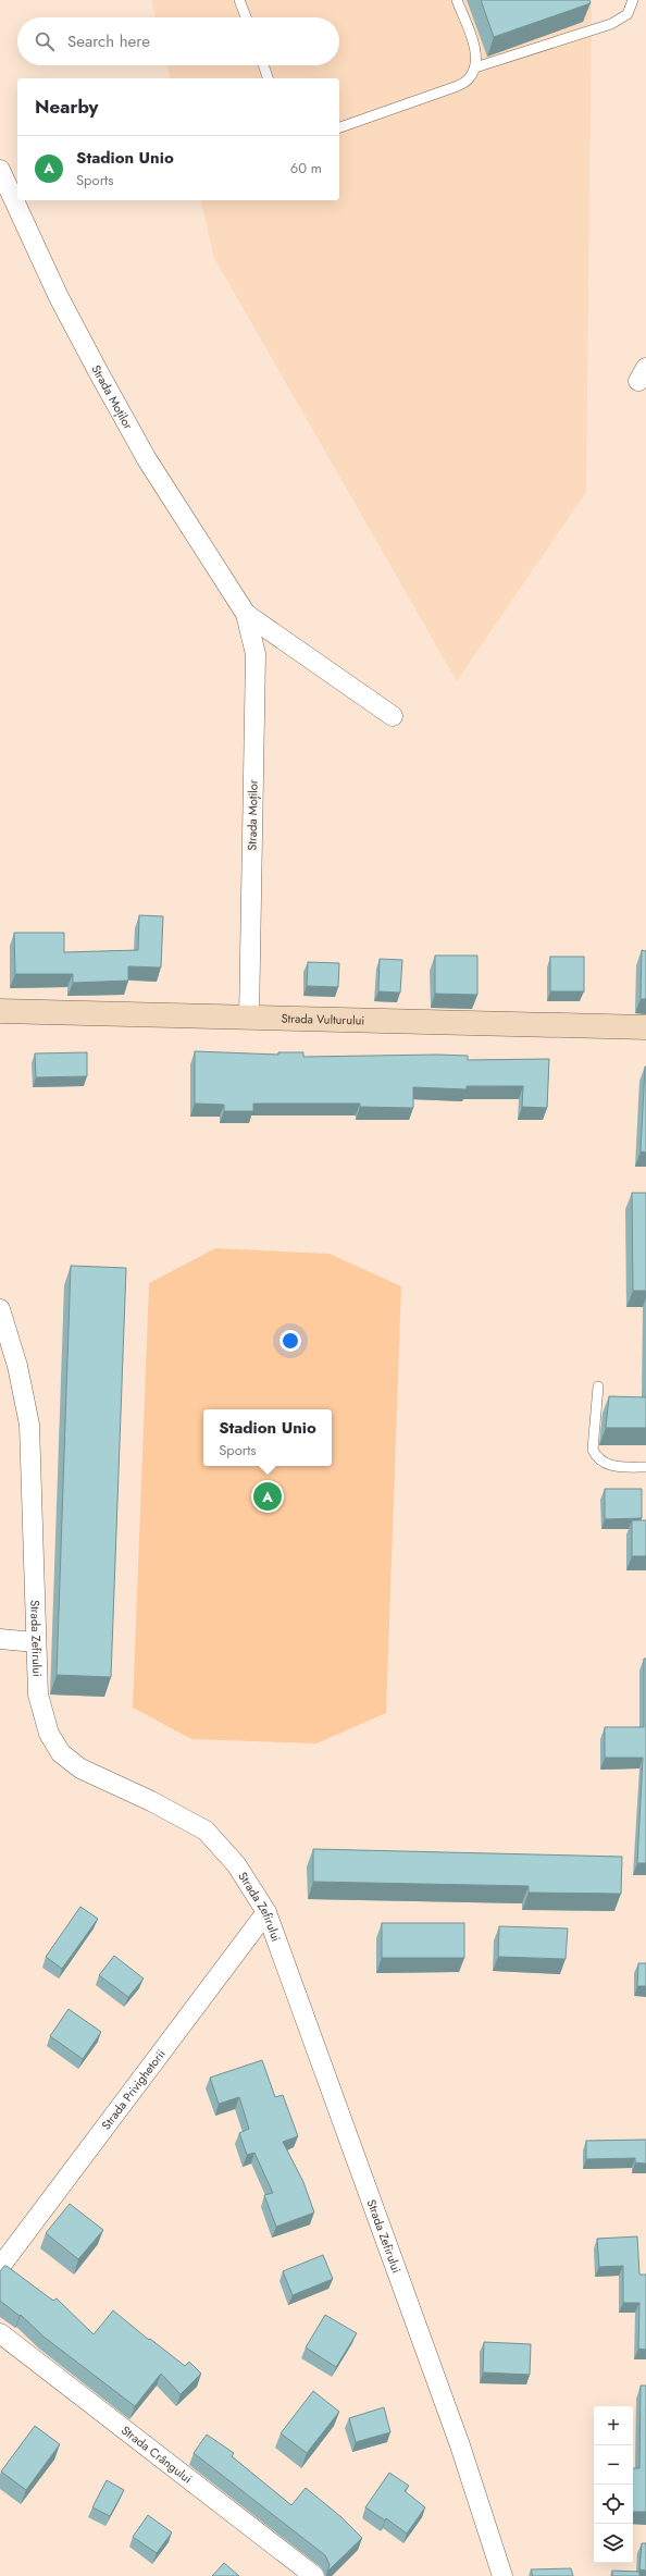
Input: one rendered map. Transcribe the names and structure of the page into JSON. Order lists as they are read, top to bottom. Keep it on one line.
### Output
{"streets":{"street":["Strada Moților","Strada Vulturului","Strada Zefirului","Strada Privighetorii","Strada Crângului"]},"crossings":[["Strada Moților","Strada Vulturului"],["Strada Zefirului","Strada Privighetorii"]],"page":{"search":"Search here","heading":"Nearby","list":[{"mark":"A","name":"Stadion Unio","note":"Sports","value":"60 m"}],"popup":["Stadion Unio","Sports"],"pins":"A","map_buttons":["+","−"]}}
